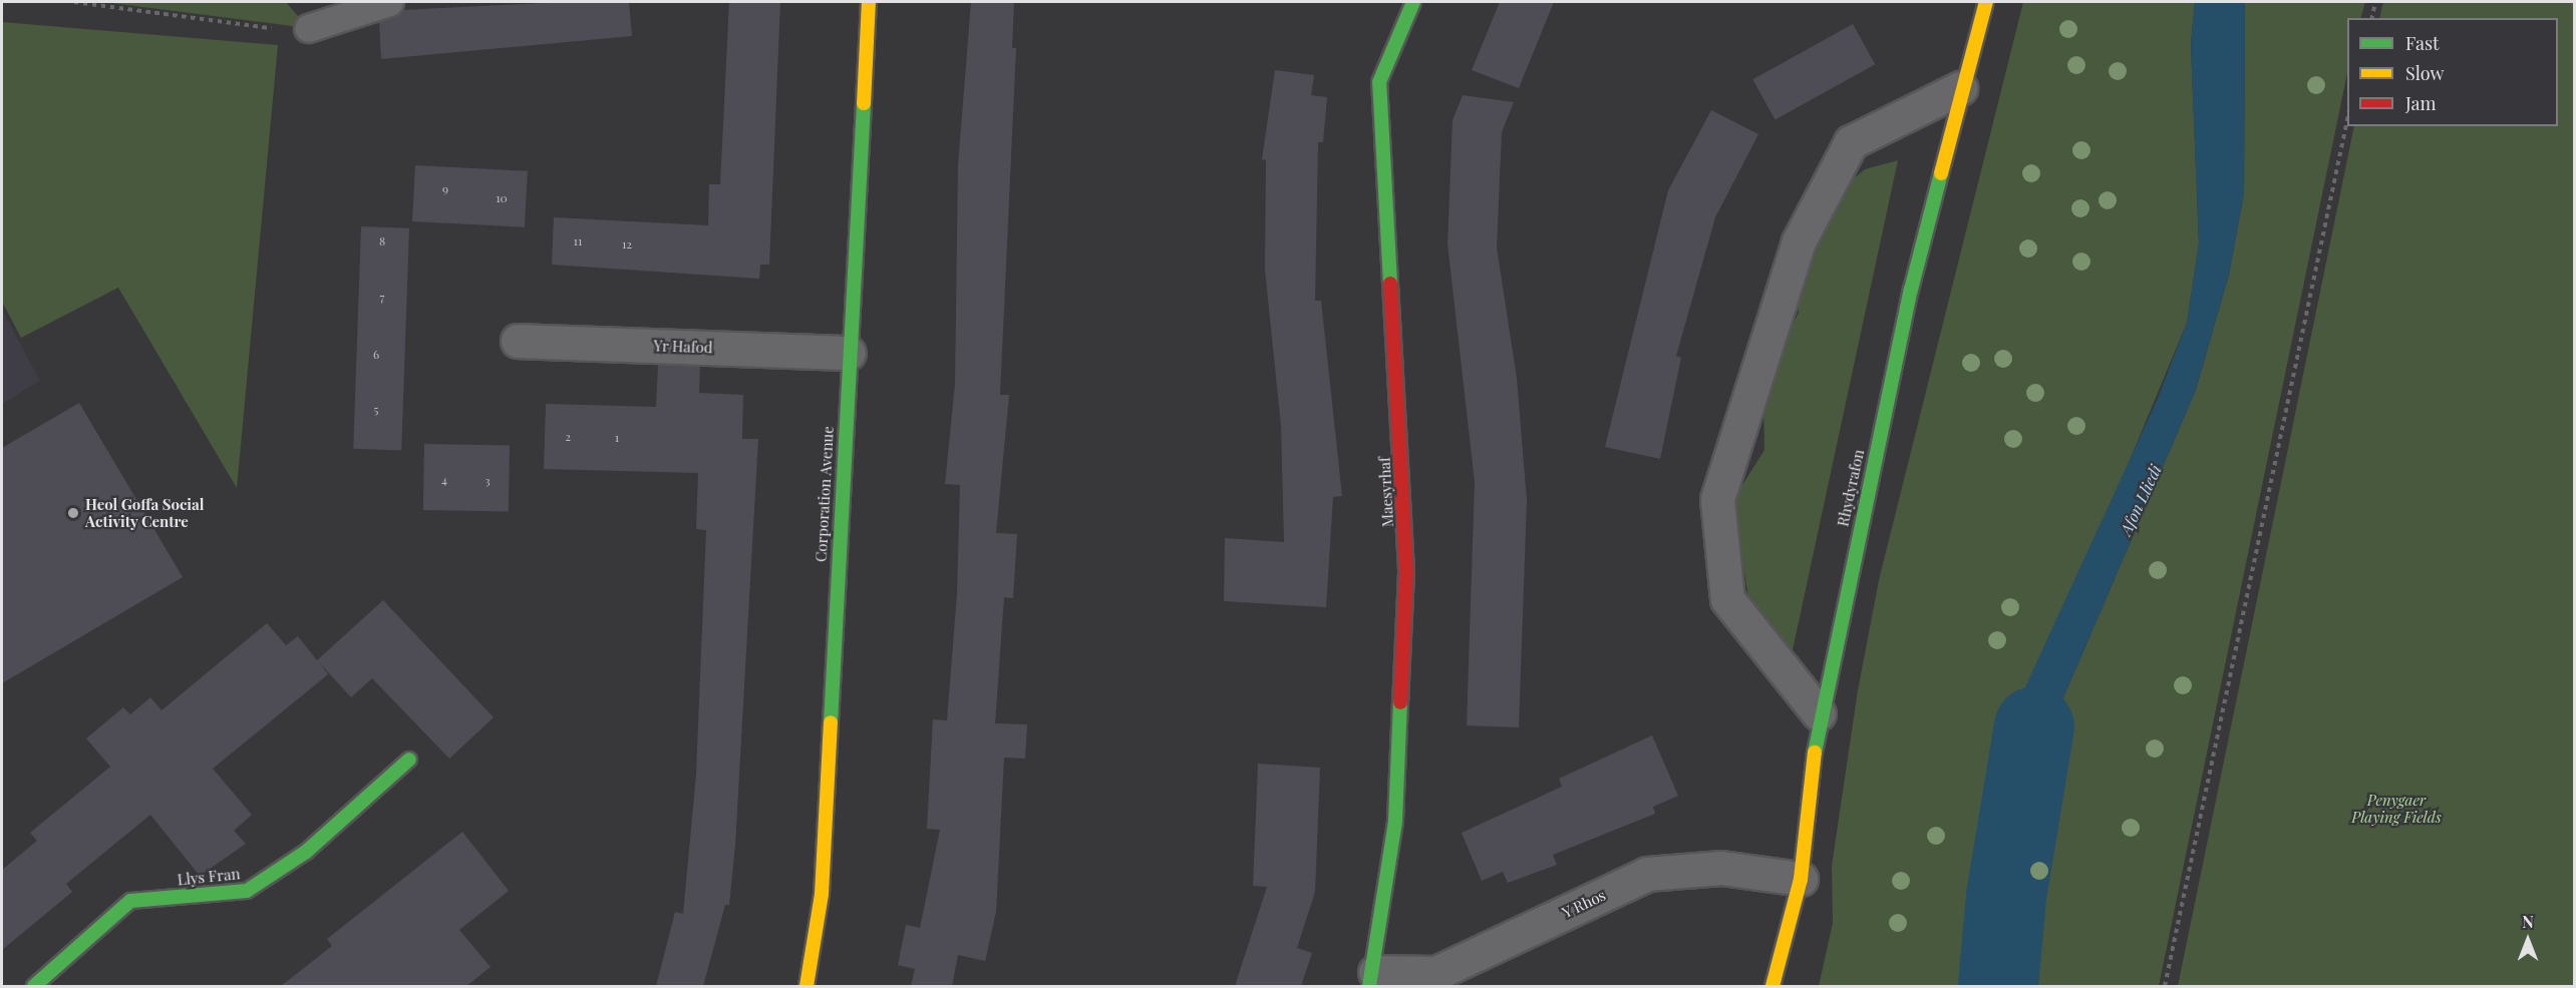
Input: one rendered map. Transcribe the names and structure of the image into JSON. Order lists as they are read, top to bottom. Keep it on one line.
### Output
{"streets":{"street":["Yr Hafod","Rhydyrafon","Maesyrhaf","Corporation Avenue","Llys Fran","Y Rhos"]},"crossings":[["Yr Hafod","Corporation Avenue"],["Rhydyrafon","Y Rhos"],["Maesyrhaf","Y Rhos"]],"water":["Afon Lliedi"],"parks":["Penygaer Playing Fields"],"places":["Heol Goffa Social Activity Centre"],"house_numbers":["9","10","8","11","12","7","6","5","2","1","4","3"],"legend":["Fast","Slow","Jam"],"north":"top"}
